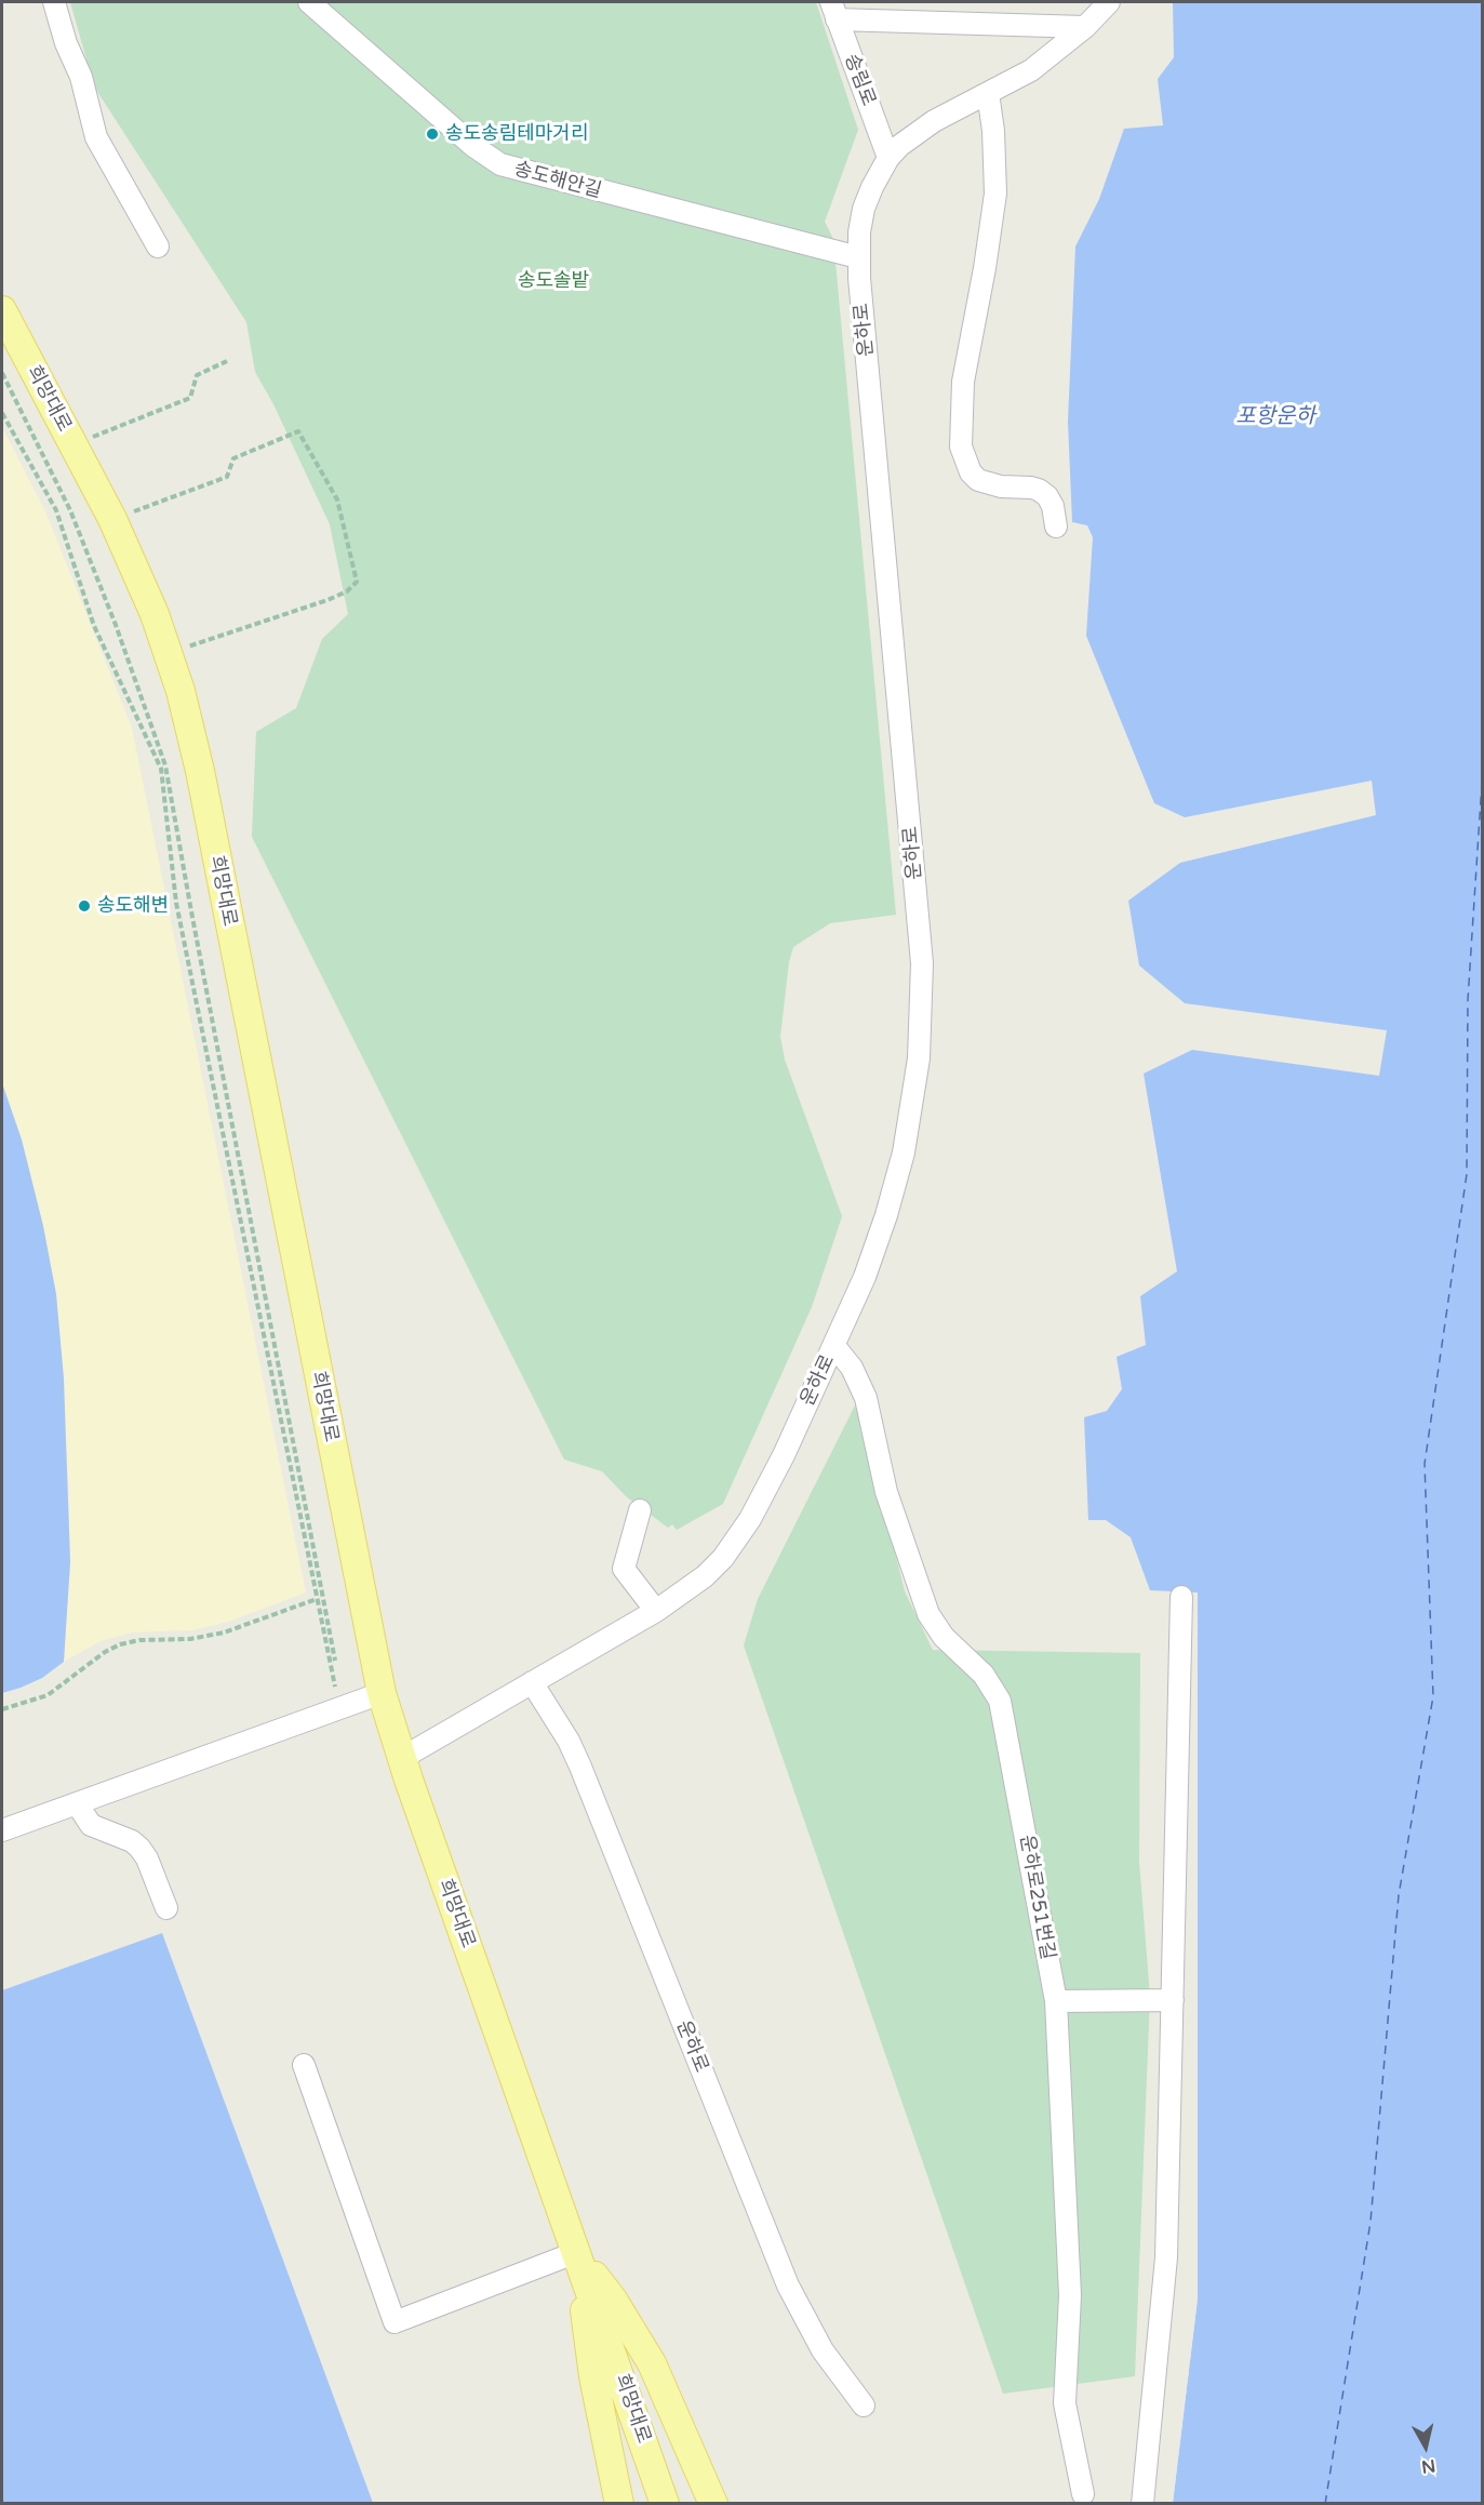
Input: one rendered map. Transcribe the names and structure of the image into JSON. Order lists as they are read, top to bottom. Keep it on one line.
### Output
{"streets":{"main road":["희망대로"],"street":["송림로","송도해안길","운하로","운하로251번길"]},"crossings":[["송림로","운하로"],["송도해안길","운하로"],["운하로","희망대로"],["운하로","운하로251번길"]],"water":["포항운하"],"parks":["송도솔밭"],"places":["송도송림테마거리","송도해변"],"north":"bottom"}
